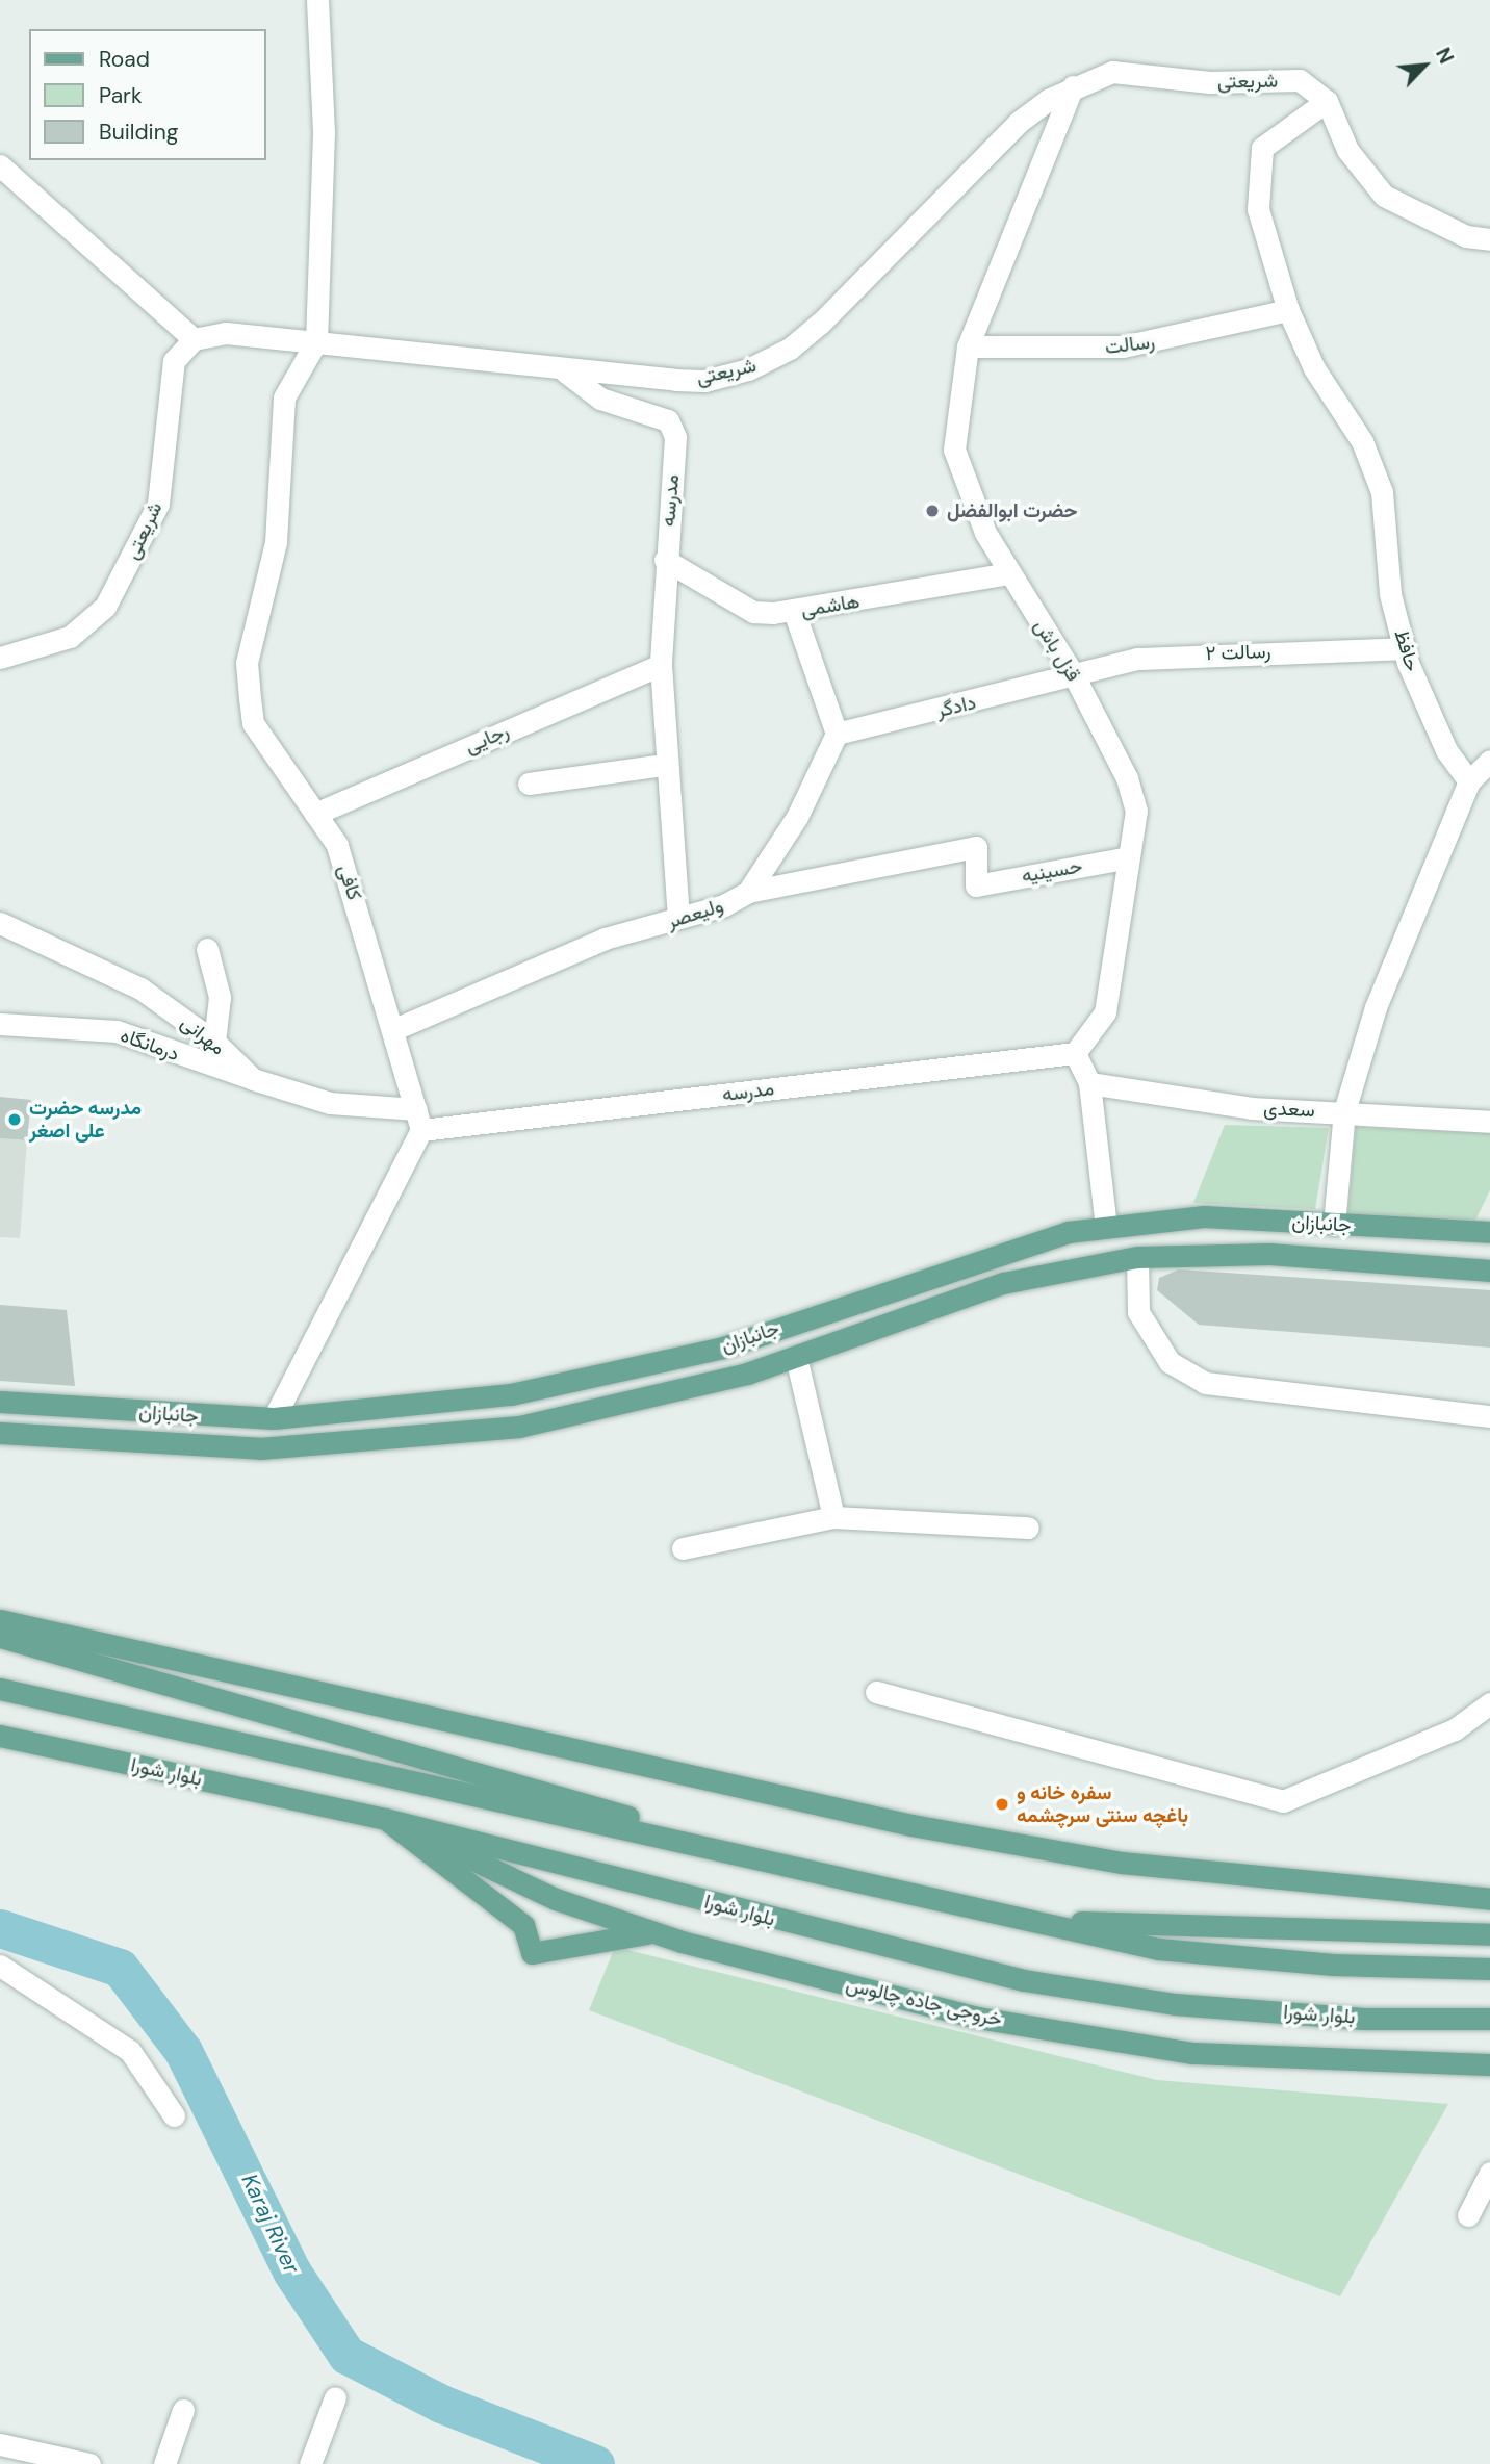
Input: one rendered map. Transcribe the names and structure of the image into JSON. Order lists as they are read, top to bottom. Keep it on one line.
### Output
{"streets":{"main road":["جانبازان","بلوار شورا","خروجی جاده چالوس"],"street":["شریعتی","رسالت","مدرسه","هاشمی","قزل باش","حافظ","رسالت ۲","دادگر","رجایی","حسینیه","کافی","ولیعصر","مهرانی","درمانگاه","سعدی"]},"crossings":[["شریعتی","مدرسه"],["شریعتی","قزل باش"],["شریعتی","حافظ"],["شریعتی","کافی"],["رسالت","قزل باش"],["رسالت","حافظ"],["مدرسه","هاشمی"],["مدرسه","قزل باش"],["مدرسه","رجایی"],["مدرسه","کافی"],["مدرسه","ولیعصر"],["مدرسه","مهرانی"],["هاشمی","قزل باش"],["قزل باش","رسالت ۲"],["قزل باش","دادگر"],["قزل باش","حسینیه"],["حافظ","رسالت ۲"],["حافظ","سعدی"],["حافظ","جانبازان"],["رسالت ۲","دادگر"],["دادگر","ولیعصر"],["رجایی","کافی"],["حسینیه","ولیعصر"],["کافی","ولیعصر"],["کافی","مهرانی"],["مهرانی","درمانگاه"],["بلوار شورا","خروجی جاده چالوس"]],"water":["Karaj River"],"places":["حضرت ابوالفضل","مدرسه حضرت علی اصغر","سفره خانه و باغچه سنتی سرچشمه"],"legend":["Road","Park","Building"],"north":"top right"}
